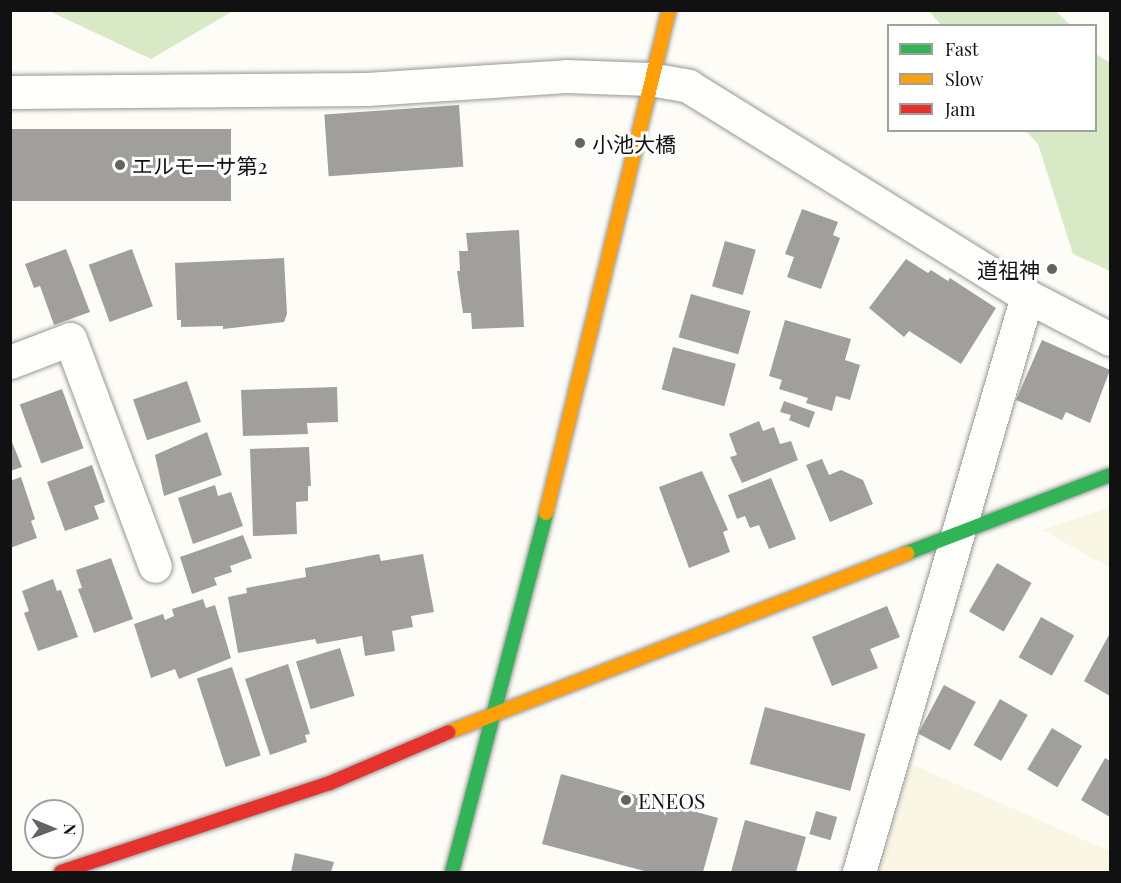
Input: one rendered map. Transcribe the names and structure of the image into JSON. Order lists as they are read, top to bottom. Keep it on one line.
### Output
{"places":["小池大橋","エルモーサ第2","道祖神","ENEOS"],"legend":["Fast","Slow","Jam"],"north":"right"}
